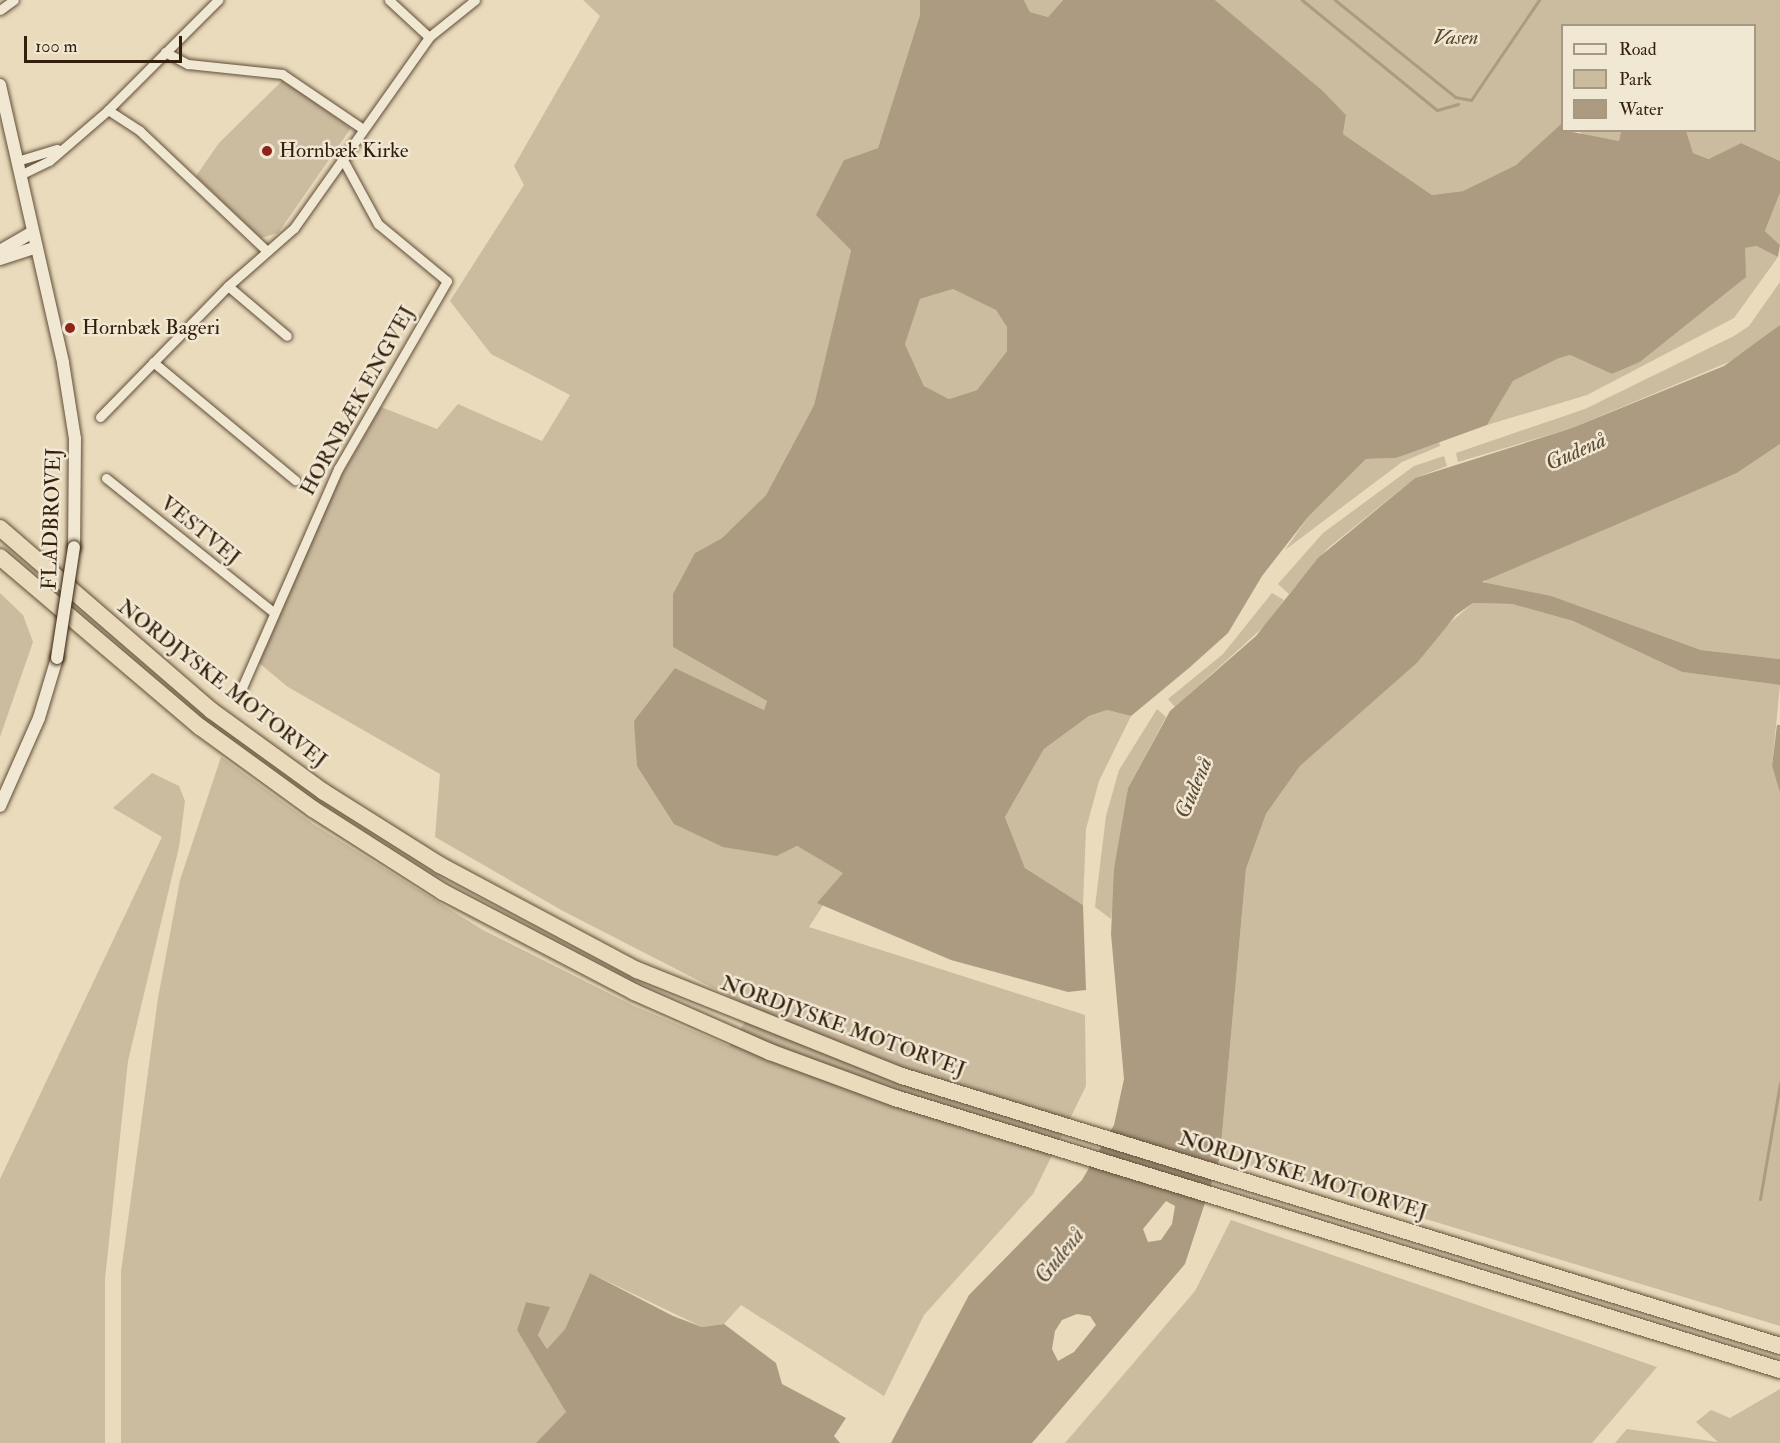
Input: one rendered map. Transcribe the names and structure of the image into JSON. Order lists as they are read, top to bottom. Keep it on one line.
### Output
{"streets":{"highway":["NORDJYSKE MOTORVEJ"],"main road":["FLADBROVEJ"],"street":["HORNBÆK ENGVEJ","VESTVEJ"]},"crossings":[["HORNBÆK ENGVEJ","VESTVEJ"]],"water":["Gudenå"],"parks":["Vasen"],"places":["Hornbæk Kirke","Hornbæk Bageri"],"legend":["Road","Park","Water"],"scale_bar":"100 m"}
